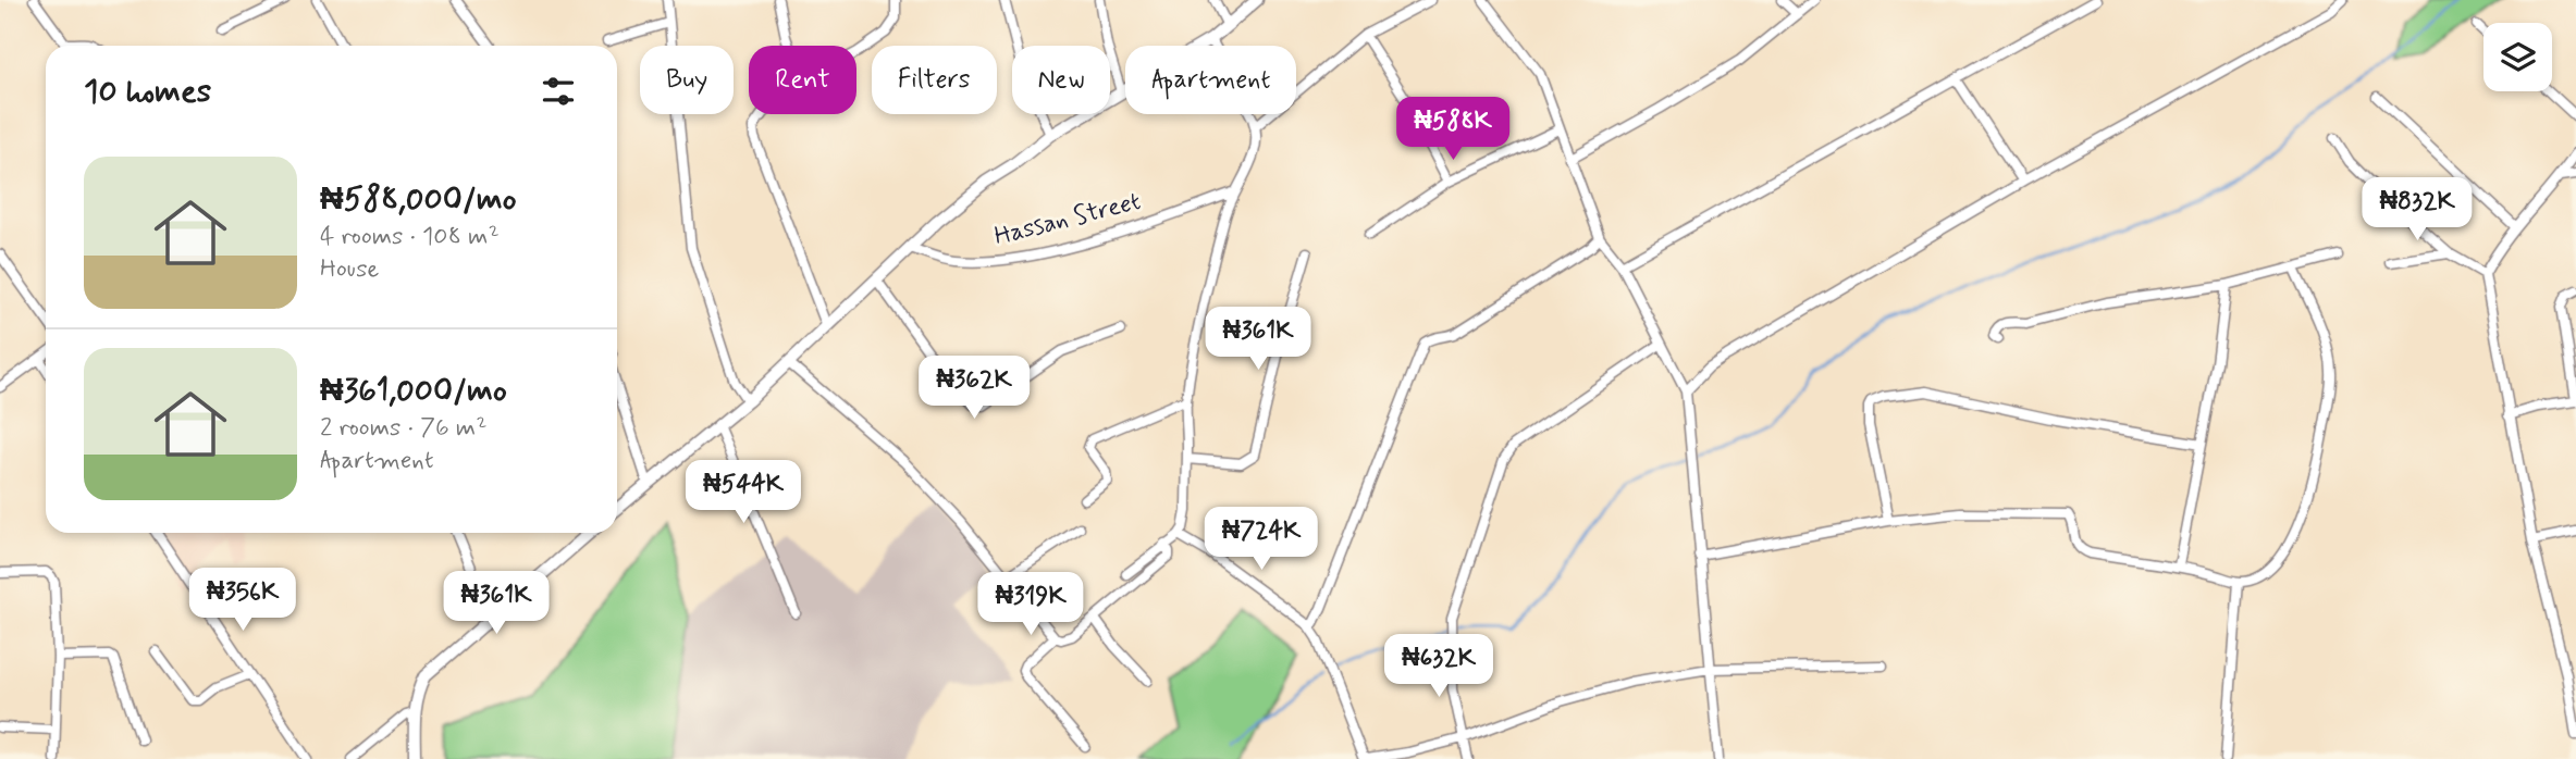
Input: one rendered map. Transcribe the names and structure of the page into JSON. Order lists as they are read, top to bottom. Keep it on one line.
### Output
{"streets":{"street":["Hassan Street"]},"page":{"chip":["Buy","Rent","Filters","New","Apartment"],"heading":"10 homes","price":["₦588K","₦832K","₦361K","₦362K","₦544K","₦724K","₦356K","₦361K","₦319K","₦632K"],"list":[{"name":"₦588,000/mo","note":"4 rooms · 108 m² · House"},{"name":"₦361,000/mo","note":"2 rooms · 76 m² · Apartment"}]}}
